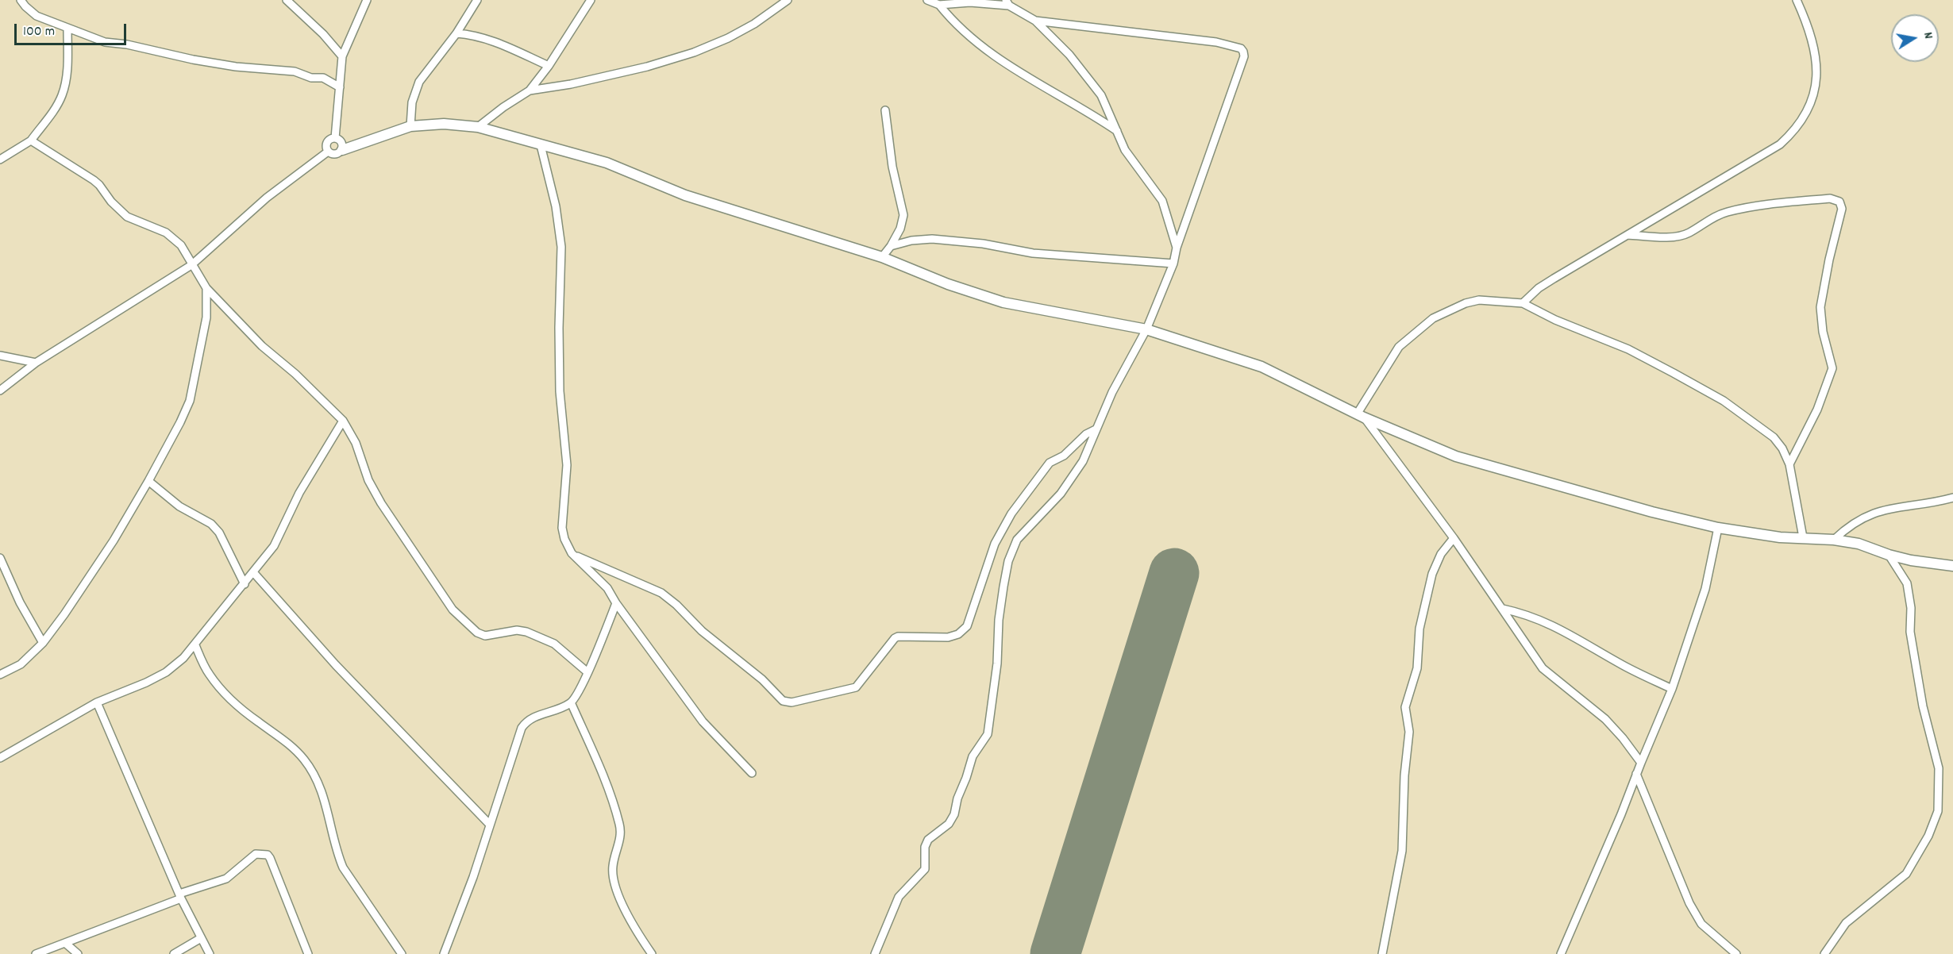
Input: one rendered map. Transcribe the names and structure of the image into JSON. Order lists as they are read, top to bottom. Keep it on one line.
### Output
{"scale_bar":"100 m","north":"right"}
